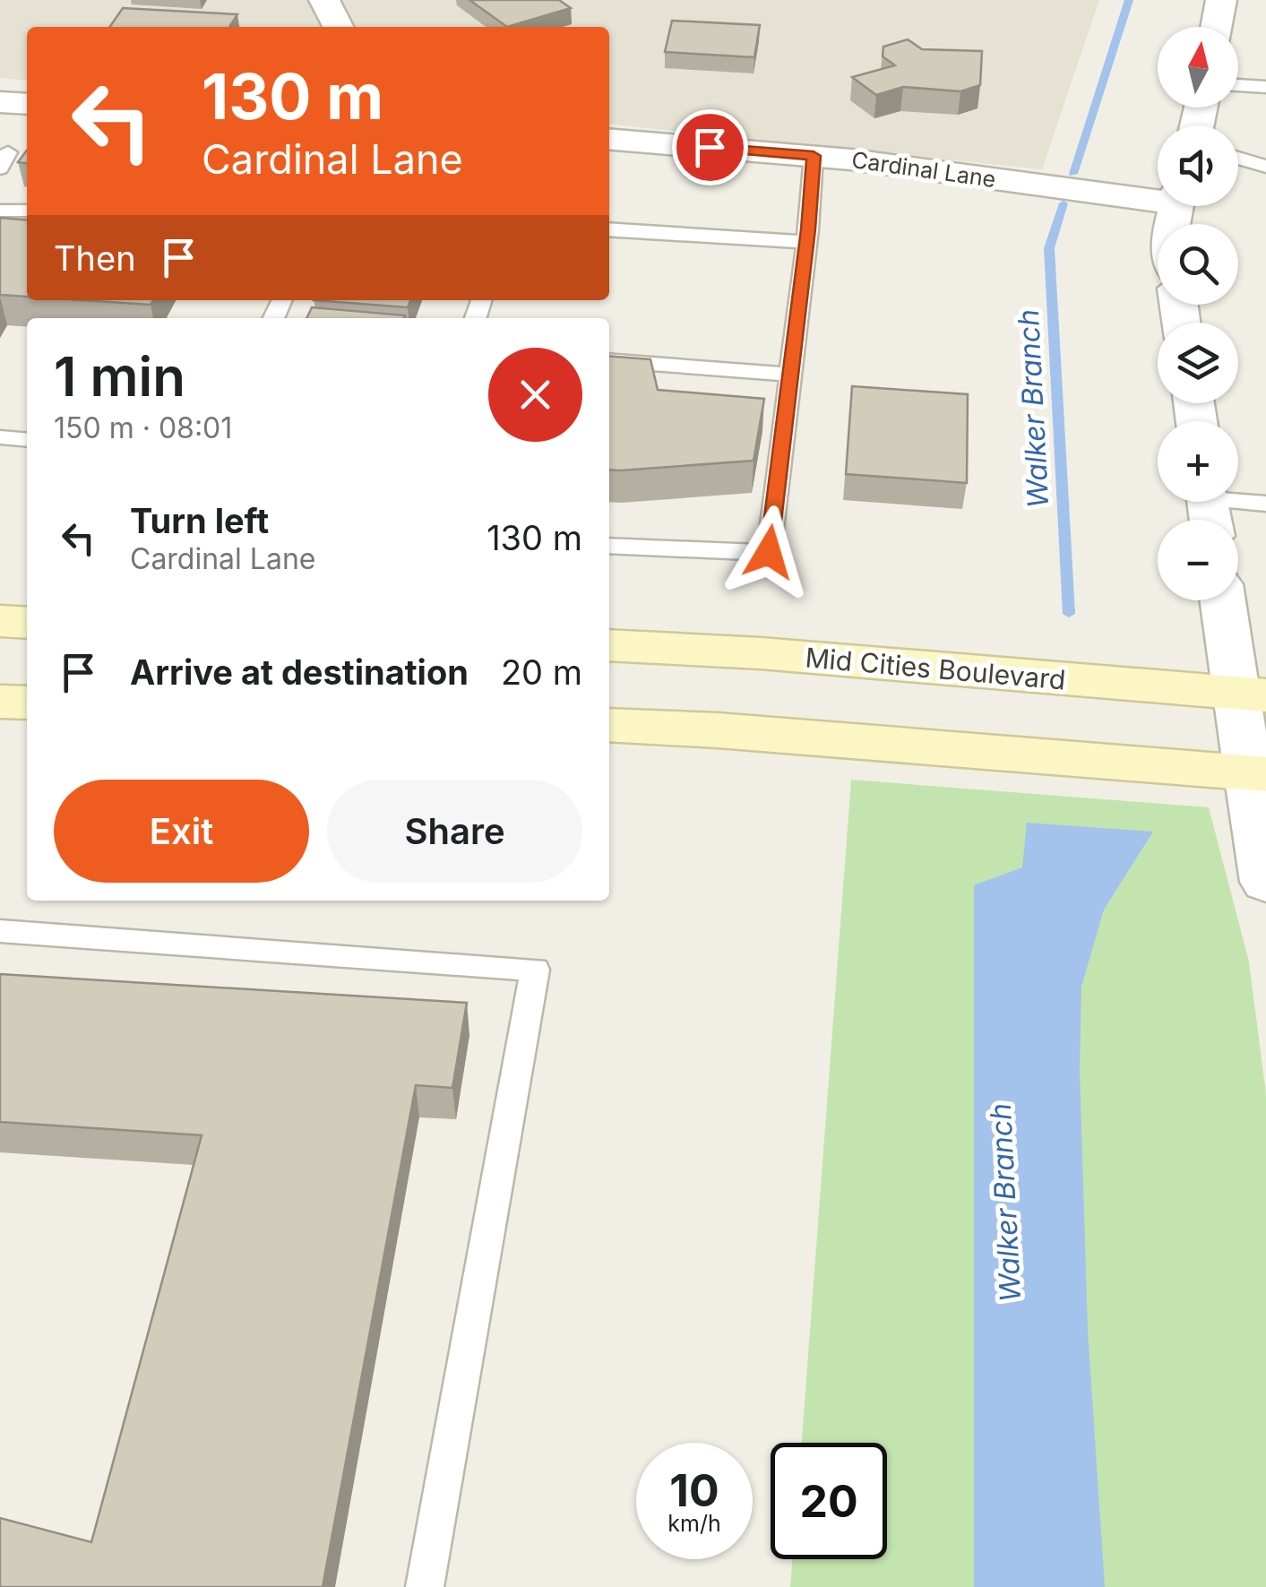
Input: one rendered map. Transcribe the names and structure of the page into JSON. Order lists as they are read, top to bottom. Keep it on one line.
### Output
{"streets":{"main road":["Mid Cities Boulevard"],"street":["Cardinal Lane"]},"water":["Walker Branch"],"north":"top","page":{"map_buttons":["+","−"],"turn":["130 m","Cardinal Lane"],"then":"Then","heading":["1 min","150 m · 08:01"],"list":[{"name":"Turn left","note":"Cardinal Lane","value":"130 m"},{"name":"Arrive at destination","value":"20 m"}],"buttons":["Exit","Share"],"speed":"10 km/h","limit":"20"}}
